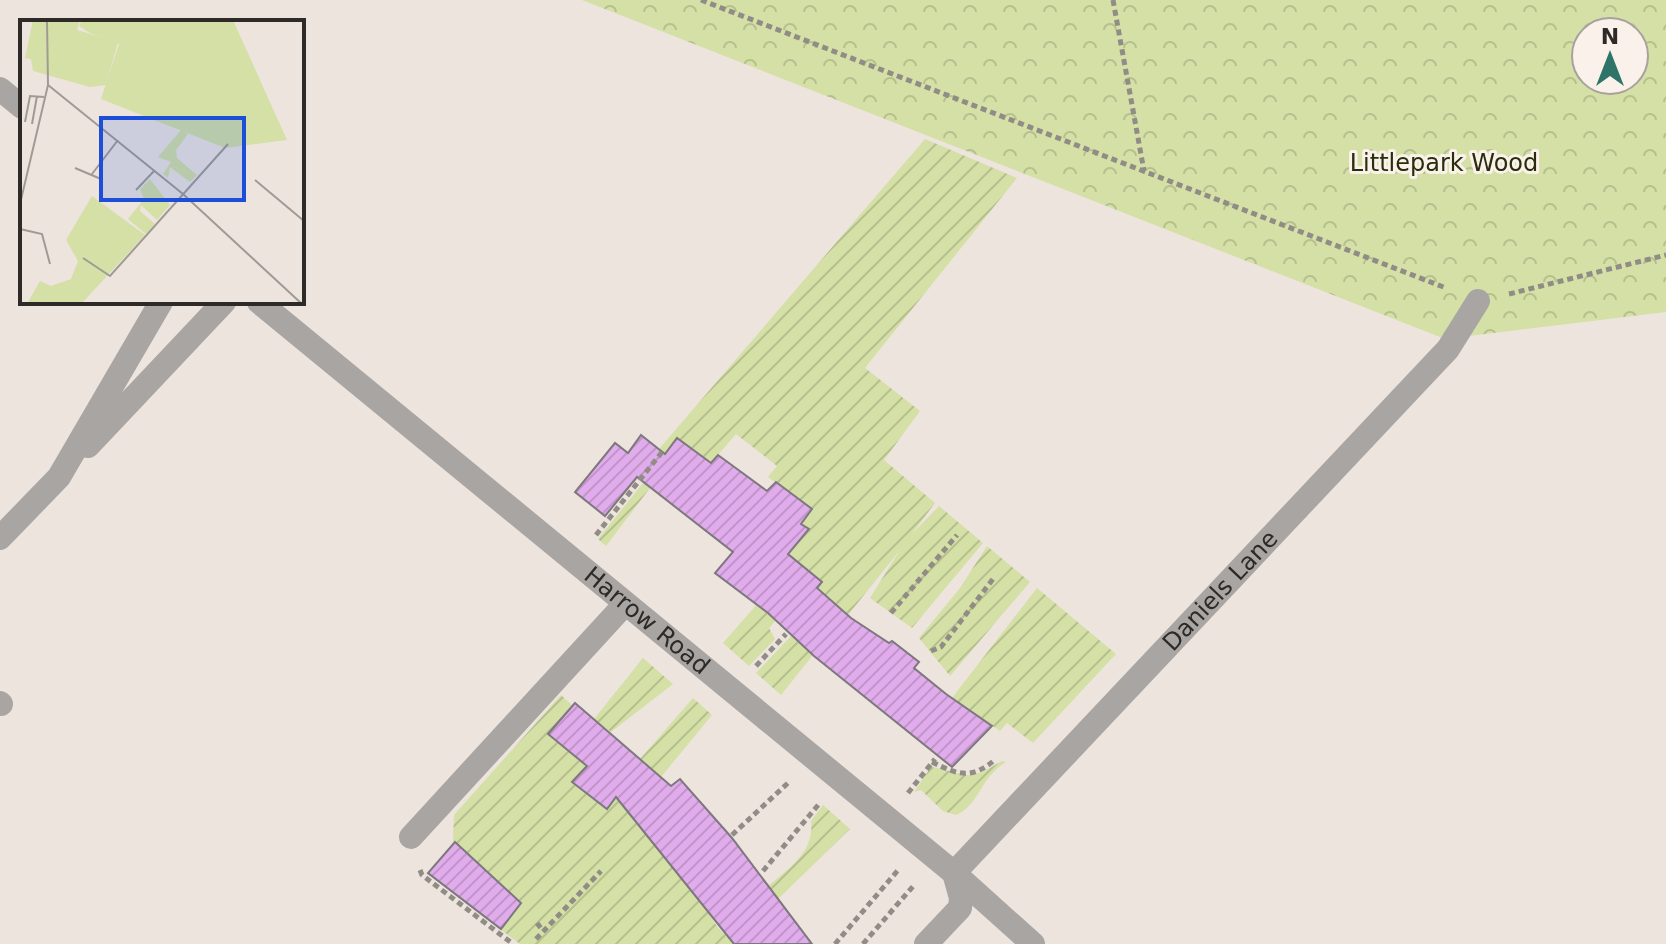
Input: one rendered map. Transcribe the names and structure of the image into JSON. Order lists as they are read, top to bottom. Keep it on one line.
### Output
{"streets":{"street":["Daniels Lane","Harrow Road"]},"crossings":[["Daniels Lane","Harrow Road"]],"parks":["Littlepark Wood"],"north":"top"}
